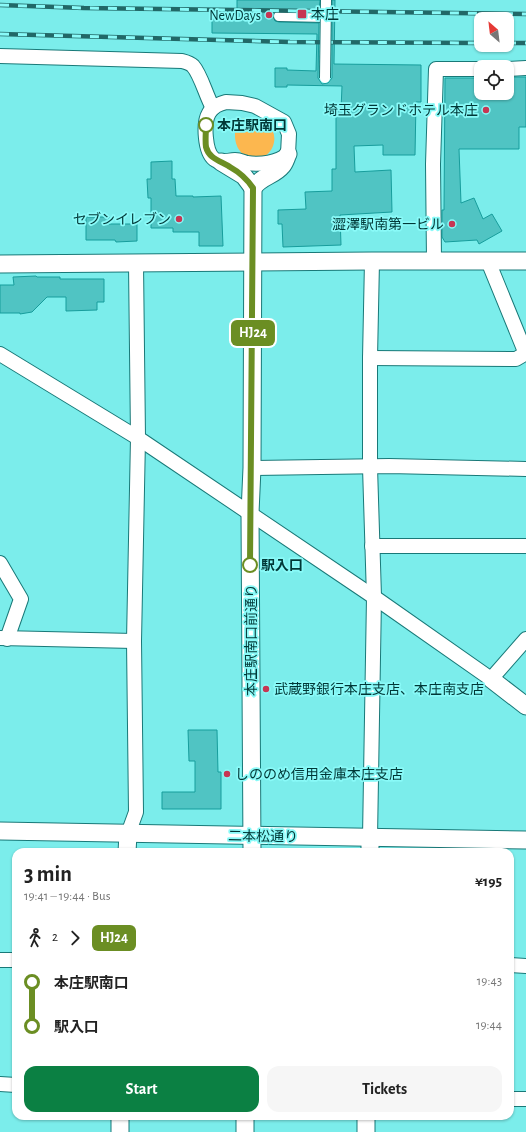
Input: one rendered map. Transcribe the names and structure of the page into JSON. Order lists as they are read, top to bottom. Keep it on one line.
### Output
{"streets":{"street":["本庄駅南口前通り","二本松通り"]},"crossings":[["本庄駅南口前通り","二本松通り"]],"places":{"transit":["本庄"],"other":["NewDays","埼玉グランドホテル本庄","本庄駅南口","セブンイレブン","澀澤駅南第一ビル","駅入口","武蔵野銀行本庄支店、本庄南支店","しののめ信用金庫本庄支店"]},"lines":["bus line HJ24"],"north":"top left","page":{"on_map":"HJ24","heading":["3 min","19:41 – 19:44 · Bus","¥195"],"legs":["2","HJ24"],"list":[{"name":"本庄駅南口","value":"19:43"},{"name":"駅入口","value":"19:44"}],"buttons":["Start","Tickets"]}}
